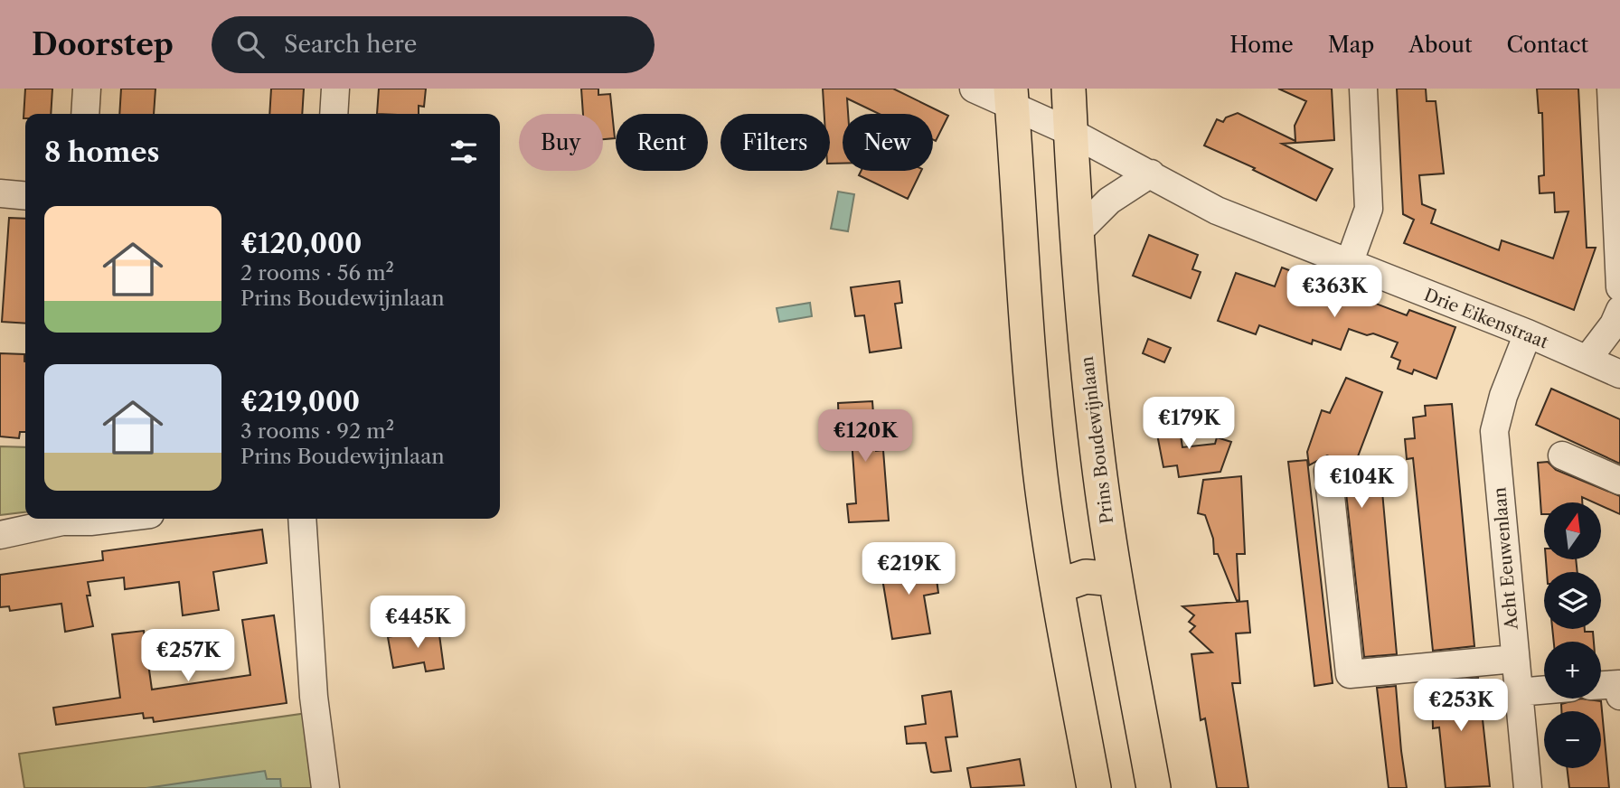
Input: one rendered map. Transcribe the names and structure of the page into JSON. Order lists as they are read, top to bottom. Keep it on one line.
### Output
{"streets":{"main road":["Prins Boudewijnlaan"],"street":["Drie Eikenstraat","Acht Eeuwenlaan"]},"crossings":[["Drie Eikenstraat","Prins Boudewijnlaan"],["Drie Eikenstraat","Acht Eeuwenlaan"]],"north":"top","page":{"header":"Doorstep","search":"Search here","nav":["Home","Map","About","Contact"],"chip":["Buy","Rent","Filters","New"],"heading":"8 homes","list":[{"name":"€120,000","note":"2 rooms · 56 m² · Prins Boudewijnlaan"},{"name":"€219,000","note":"3 rooms · 92 m² · Prins Boudewijnlaan"}],"price":["€363K","€179K","€120K","€104K","€219K","€445K","€257K","€253K"],"map_buttons":["+","−"]}}
